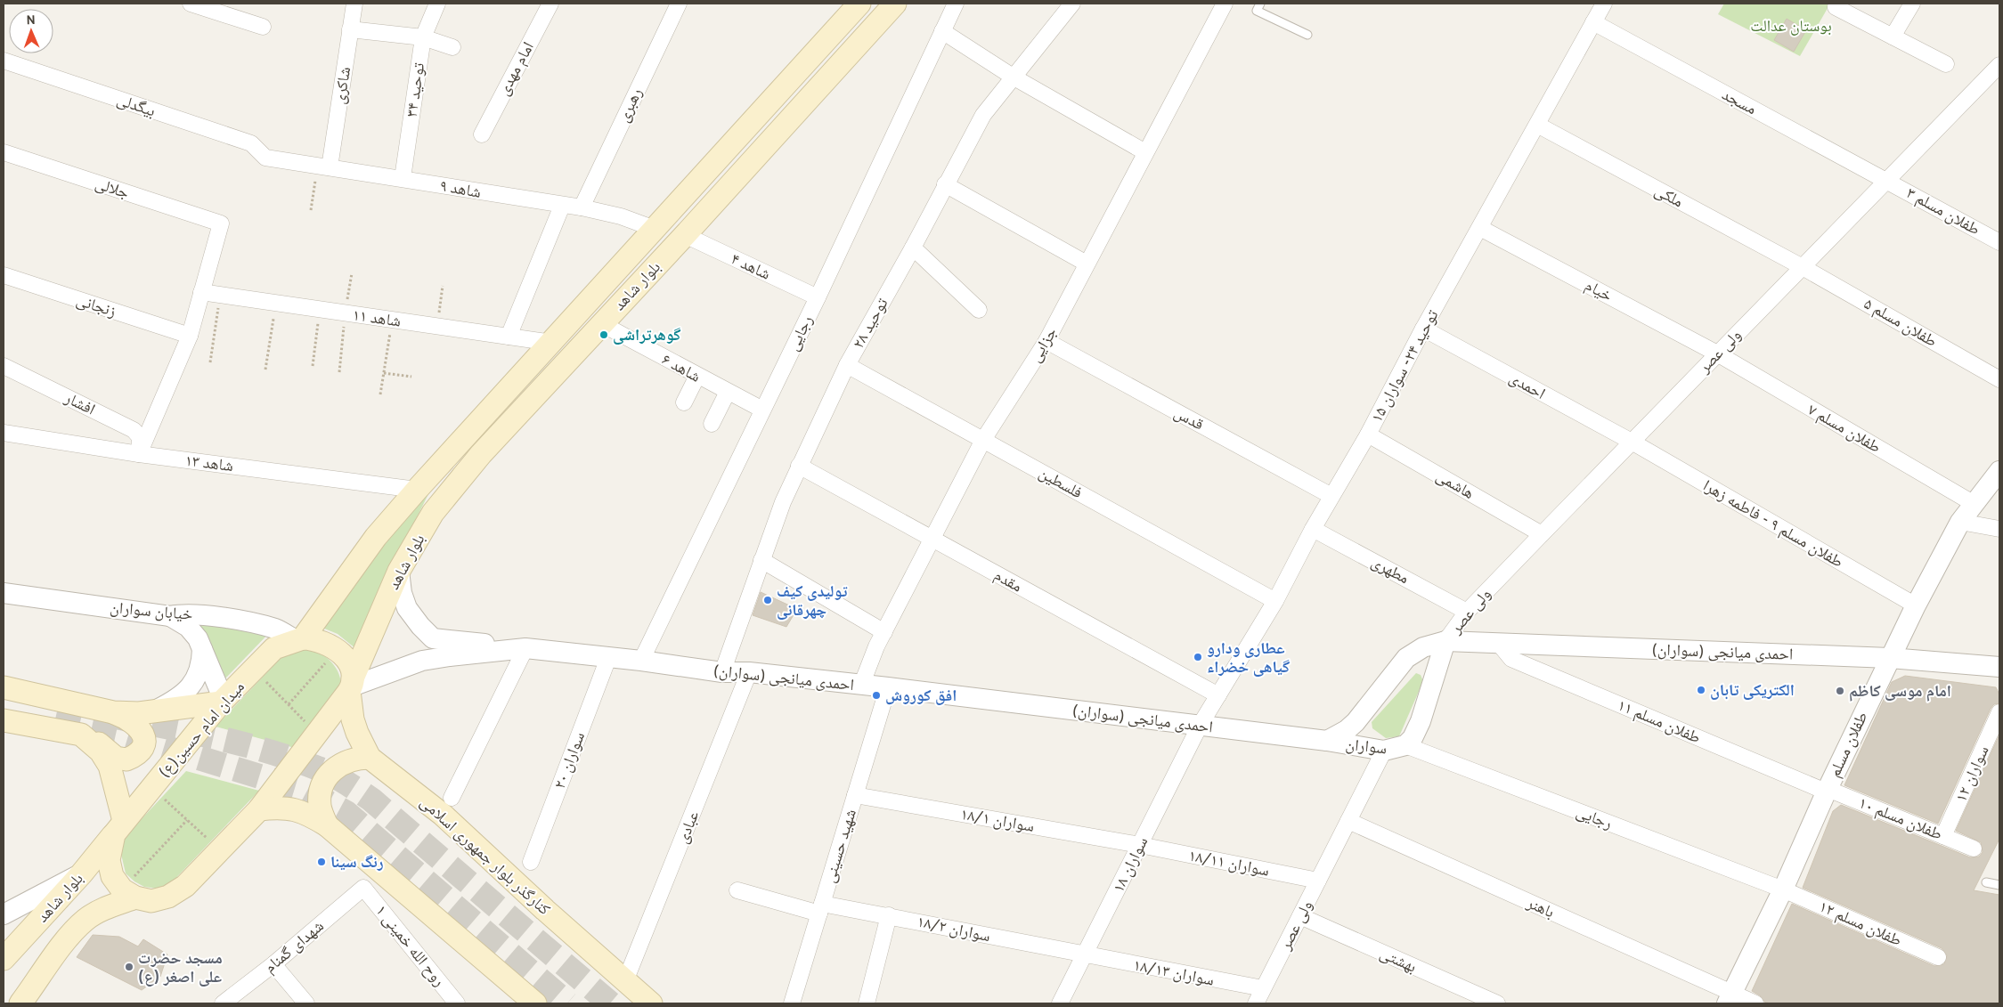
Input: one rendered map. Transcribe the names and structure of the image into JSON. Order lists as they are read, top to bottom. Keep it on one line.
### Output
{"streets":{"main road":["بلوار شاهد","میدان امام حسین(ع)","کنارگذر بلوار جمهوری اسلامی"],"street":["امام مهدی","شاکری","توحید ۳۴","مسجد","بیگدلی","رهبری","جلالی","شاهد ۹","ملکی","طفلان مسلم ۳","شاهد ۴","خیام","زنجانی","شاهد ۱۱","طفلان مسلم ۵","توحید ۲۸","رجایی","جزایی","ولی عصر","توحید ۲۴- سواران ۱۵","شاهد ۶","احمدی","افشار","قدس","طفلان مسلم ۷","شاهد ۱۳","فلسطین","هاشمی","طفلان مسلم ۹ - فاطمه زهرا","مطهری","مقدم","خیابان سواران","احمدی میانجی (سواران)","طفلان مسلم ۱۱","طفلان مسلم","سواران","سواران ۲۰","سواران ۱۲","طفلان مسلم ۱۰","سواران ۱۸/۱","عبادی","شهید حسینی","سواران ۱۸/۱۱","سواران ۱۸","باهنر","طفلان مسلم ۱۲","سواران ۱۸/۲","روح الله خمینی ۱","شهدای گمنام","بهشتی","سواران ۱۸/۱۳"]},"crossings":[["شاکری","شاهد ۹"],["توحید ۳۴","شاهد ۹"],["مسجد","طفلان مسلم ۳"],["مسجد","ولی عصر"],["مسجد","توحید ۲۴- سواران ۱۵"],["بیگدلی","شاهد ۹"],["رهبری","شاهد ۹"],["جلالی","شاهد ۱۱"],["شاهد ۹","بلوار شاهد"],["ملکی","طفلان مسلم ۵"],["ملکی","ولی عصر"],["ملکی","توحید ۲۴- سواران ۱۵"],["طفلان مسلم ۳","ولی عصر"],["شاهد ۴","بلوار شاهد"],["شاهد ۴","رجایی"],["بلوار شاهد","شاهد ۱۱"],["بلوار شاهد","شاهد ۶"],["بلوار شاهد","شاهد ۱۳"],["بلوار شاهد","خیابان سواران"],["بلوار شاهد","احمدی میانجی (سواران)"],["بلوار شاهد","میدان امام حسین(ع)"],["بلوار شاهد","کنارگذر بلوار جمهوری اسلامی"],["خیام","ولی عصر"],["خیام","توحید ۲۴- سواران ۱۵"],["خیام","طفلان مسلم ۷"],["طفلان مسلم ۵","ولی عصر"],["توحید ۲۸","فلسطین"],["توحید ۲۸","مقدم"],["توحید ۲۸","احمدی میانجی (سواران)"],["رجایی","شاهد ۶"],["رجایی","احمدی میانجی (سواران)"],["رجایی","طفلان مسلم"],["رجایی","سواران"],["رجایی","طفلان مسلم ۱۲"],["جزایی","قدس"],["جزایی","فلسطین"],["جزایی","مقدم"],["جزایی","احمدی میانجی (سواران)"],["ولی عصر","احمدی"],["ولی عصر","طفلان مسلم ۷"],["ولی عصر","هاشمی"],["ولی عصر","طفلان مسلم ۹ - فاطمه زهرا"],["ولی عصر","مطهری"],["ولی عصر","احمدی میانجی (سواران)"],["ولی عصر","سواران"],["ولی عصر","سواران ۱۸/۱۱"],["ولی عصر","باهنر"],["ولی عصر","بهشتی"],["ولی عصر","سواران ۱۸/۱۳"],["توحید ۲۴- سواران ۱۵","احمدی"],["توحید ۲۴- سواران ۱۵","قدس"],["توحید ۲۴- سواران ۱۵","فلسطین"],["توحید ۲۴- سواران ۱۵","هاشمی"],["توحید ۲۴- سواران ۱۵","مطهری"],["توحید ۲۴- سواران ۱۵","مقدم"],["توحید ۲۴- سواران ۱۵","احمدی میانجی (سواران)"],["توحید ۲۴- سواران ۱۵","سواران ۱۸"],["احمدی","طفلان مسلم ۹ - فاطمه زهرا"],["افشار","شاهد ۱۳"],["طفلان مسلم ۷","طفلان مسلم"],["طفلان مسلم ۹ - فاطمه زهرا","طفلان مسلم"],["خیابان سواران","میدان امام حسین(ع)"],["احمدی میانجی (سواران)","طفلان مسلم ۱۱"],["احمدی میانجی (سواران)","طفلان مسلم"],["احمدی میانجی (سواران)","سواران"],["احمدی میانجی (سواران)","سواران ۲۰"],["احمدی میانجی (سواران)","عبادی"],["احمدی میانجی (سواران)","شهید حسینی"],["احمدی میانجی (سواران)","کنارگذر بلوار جمهوری اسلامی"],["احمدی میانجی (سواران)","سواران ۱۸"],["طفلان مسلم ۱۱","طفلان مسلم"],["طفلان مسلم ۱۱","طفلان مسلم ۱۰"],["طفلان مسلم","طفلان مسلم ۱۰"],["طفلان مسلم","باهنر"],["طفلان مسلم","طفلان مسلم ۱۲"],["سواران ۱۲","طفلان مسلم ۱۰"],["سواران ۱۸/۱","شهید حسینی"],["سواران ۱۸/۱","سواران ۱۸/۱۱"],["سواران ۱۸/۱","سواران ۱۸"],["عبادی","کنارگذر بلوار جمهوری اسلامی"],["شهید حسینی","سواران ۱۸/۲"],["سواران ۱۸/۱۱","سواران ۱۸"],["سواران ۱۸","سواران ۱۸/۲"],["سواران ۱۸","سواران ۱۸/۱۳"],["سواران ۱۸/۲","سواران ۱۸/۱۳"],["روح الله خمینی ۱","شهدای گمنام"]],"parks":["بوستان عدالت"],"places":["گوهرتراشی","تولیدی کیف چهرقانی","عطاری ودارو گیاهی خضراء","الکتریکی تابان","امام موسی کاظم","افق کوروش","رنگ سینا","مسجد حضرت علی اصغر (ع)"],"north":"top"}
